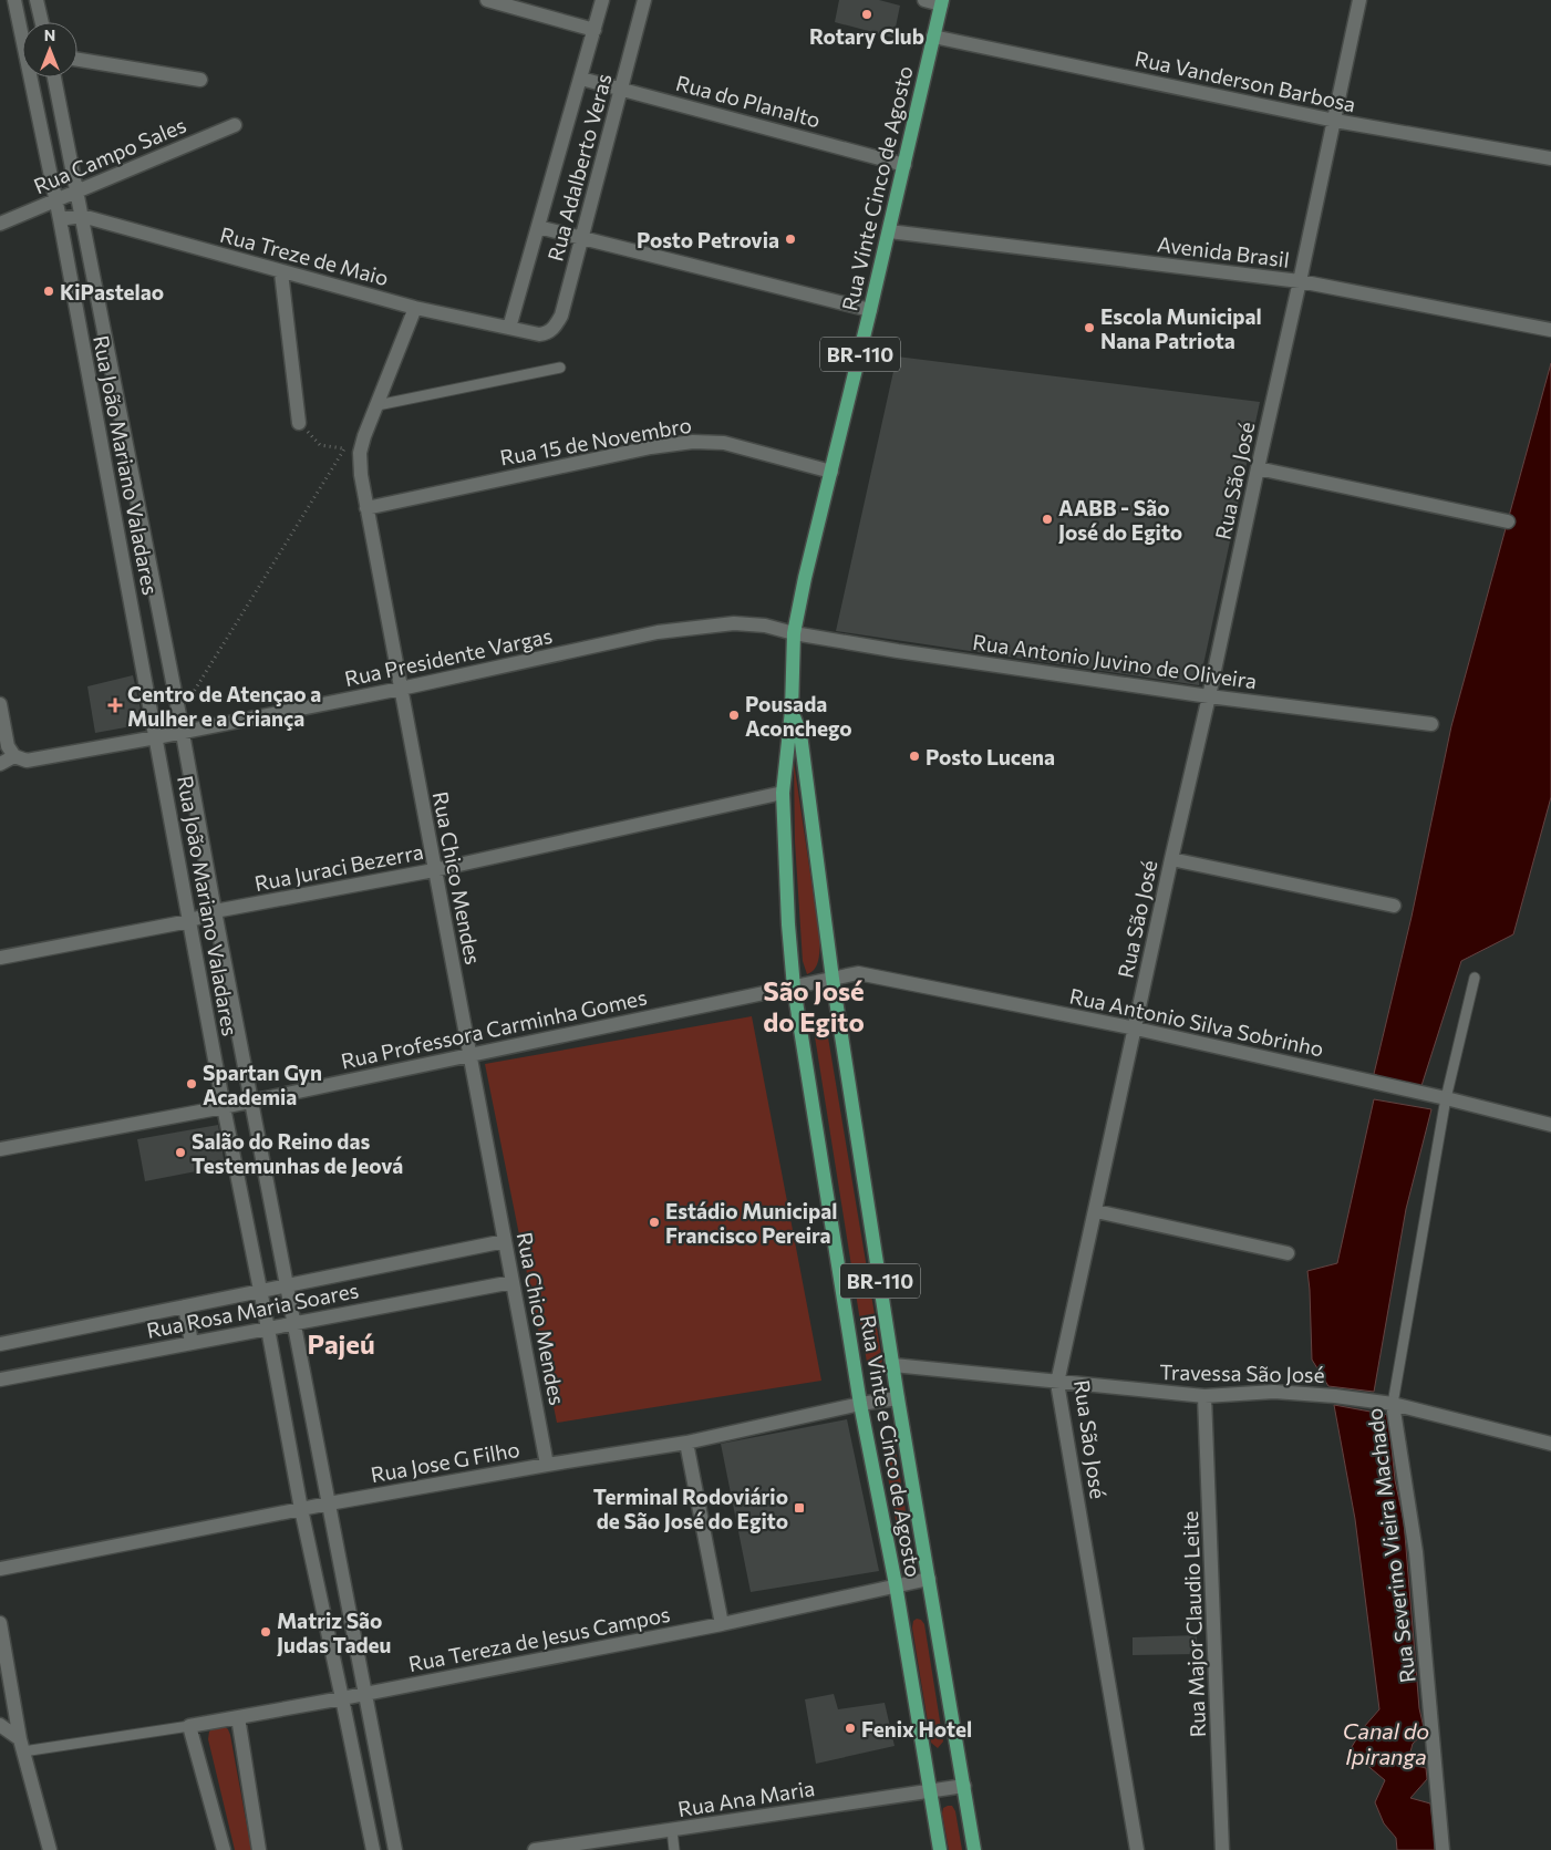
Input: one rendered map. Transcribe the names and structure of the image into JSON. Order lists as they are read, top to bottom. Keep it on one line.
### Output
{"streets":{"main road":["Rua Vinte Cinco de Agosto","BR-110","Rua Vinte e Cinco de Agosto"],"street":["Rua Vanderson Barbosa","Rua do Planalto","Rua Campo Sales","Rua Adalberto Veras","Avenida Brasil","Rua Treze de Maio","Rua 15 de Novembro","Rua João Mariano Valadares","Rua São José","Rua Presidente Vargas","Rua Antonio Juvino de Oliveira","Rua Juraci Bezerra","Rua Chico Mendes","Rua Antonio Silva Sobrinho","Rua Professora Carminha Gomes","Rua Rosa Maria Soares","Travessa São José","Rua Jose G Filho","Rua Severino Vieira Machado","Rua Major Claudio Leite","Rua Tereza de Jesus Campos","Rua Ana Maria"]},"crossings":[["Rua Vanderson Barbosa","Rua Vinte Cinco de Agosto"],["Rua Vanderson Barbosa","Rua São José"],["Rua do Planalto","Rua Adalberto Veras"],["Rua do Planalto","Rua Vinte Cinco de Agosto"],["Rua Campo Sales","Rua João Mariano Valadares"],["Rua Adalberto Veras","Rua Treze de Maio"],["Rua Vinte Cinco de Agosto","Avenida Brasil"],["Rua Vinte Cinco de Agosto","Rua 15 de Novembro"],["Rua Vinte Cinco de Agosto","Rua Presidente Vargas"],["Rua Vinte Cinco de Agosto","Rua Antonio Juvino de Oliveira"],["Rua Vinte Cinco de Agosto","Rua Vinte e Cinco de Agosto"],["Avenida Brasil","Rua São José"],["Rua Treze de Maio","Rua João Mariano Valadares"],["Rua Treze de Maio","Rua Chico Mendes"],["Rua 15 de Novembro","Rua Chico Mendes"],["Rua João Mariano Valadares","Rua Presidente Vargas"],["Rua João Mariano Valadares","Rua Juraci Bezerra"],["Rua João Mariano Valadares","Rua Professora Carminha Gomes"],["Rua João Mariano Valadares","Rua Rosa Maria Soares"],["Rua João Mariano Valadares","Rua Jose G Filho"],["Rua João Mariano Valadares","Rua Tereza de Jesus Campos"],["Rua São José","Rua Antonio Juvino de Oliveira"],["Rua São José","Rua Antonio Silva Sobrinho"],["Rua São José","Travessa São José"],["Rua Presidente Vargas","Rua Antonio Juvino de Oliveira"],["Rua Presidente Vargas","Rua Chico Mendes"],["Rua Juraci Bezerra","Rua Chico Mendes"],["Rua Juraci Bezerra","Rua Vinte e Cinco de Agosto"],["Rua Chico Mendes","Rua Professora Carminha Gomes"],["Rua Chico Mendes","Rua Rosa Maria Soares"],["Rua Chico Mendes","Rua Jose G Filho"],["Rua Antonio Silva Sobrinho","Rua Professora Carminha Gomes"],["Rua Antonio Silva Sobrinho","Rua Vinte e Cinco de Agosto"],["Rua Antonio Silva Sobrinho","Rua Severino Vieira Machado"],["Rua Professora Carminha Gomes","Rua Vinte e Cinco de Agosto"],["Travessa São José","Rua Vinte e Cinco de Agosto"],["Travessa São José","Rua Severino Vieira Machado"],["Travessa São José","Rua Major Claudio Leite"],["Rua Vinte e Cinco de Agosto","Rua Jose G Filho"],["Rua Vinte e Cinco de Agosto","Rua Tereza de Jesus Campos"],["Rua Vinte e Cinco de Agosto","Rua Ana Maria"]],"districts":["São José do Egito","Pajeú"],"water":["Canal do Ipiranga"],"places":{"other":["Rotary Club","Posto Petrovia","KiPastelao","Escola Municipal Nana Patriota","AABB - São José do Egito","Pousada Aconchego","Posto Lucena","Spartan Gyn Academia","Salão do Reino das Testemunhas de Jeová","Estádio Municipal Francisco Pereira","Matriz São Judas Tadeu","Fenix Hotel"],"health":["Centro de Atençao a Mulher e a Criança"],"transit":["Terminal Rodoviário de São José do Egito"]},"north":"top"}
